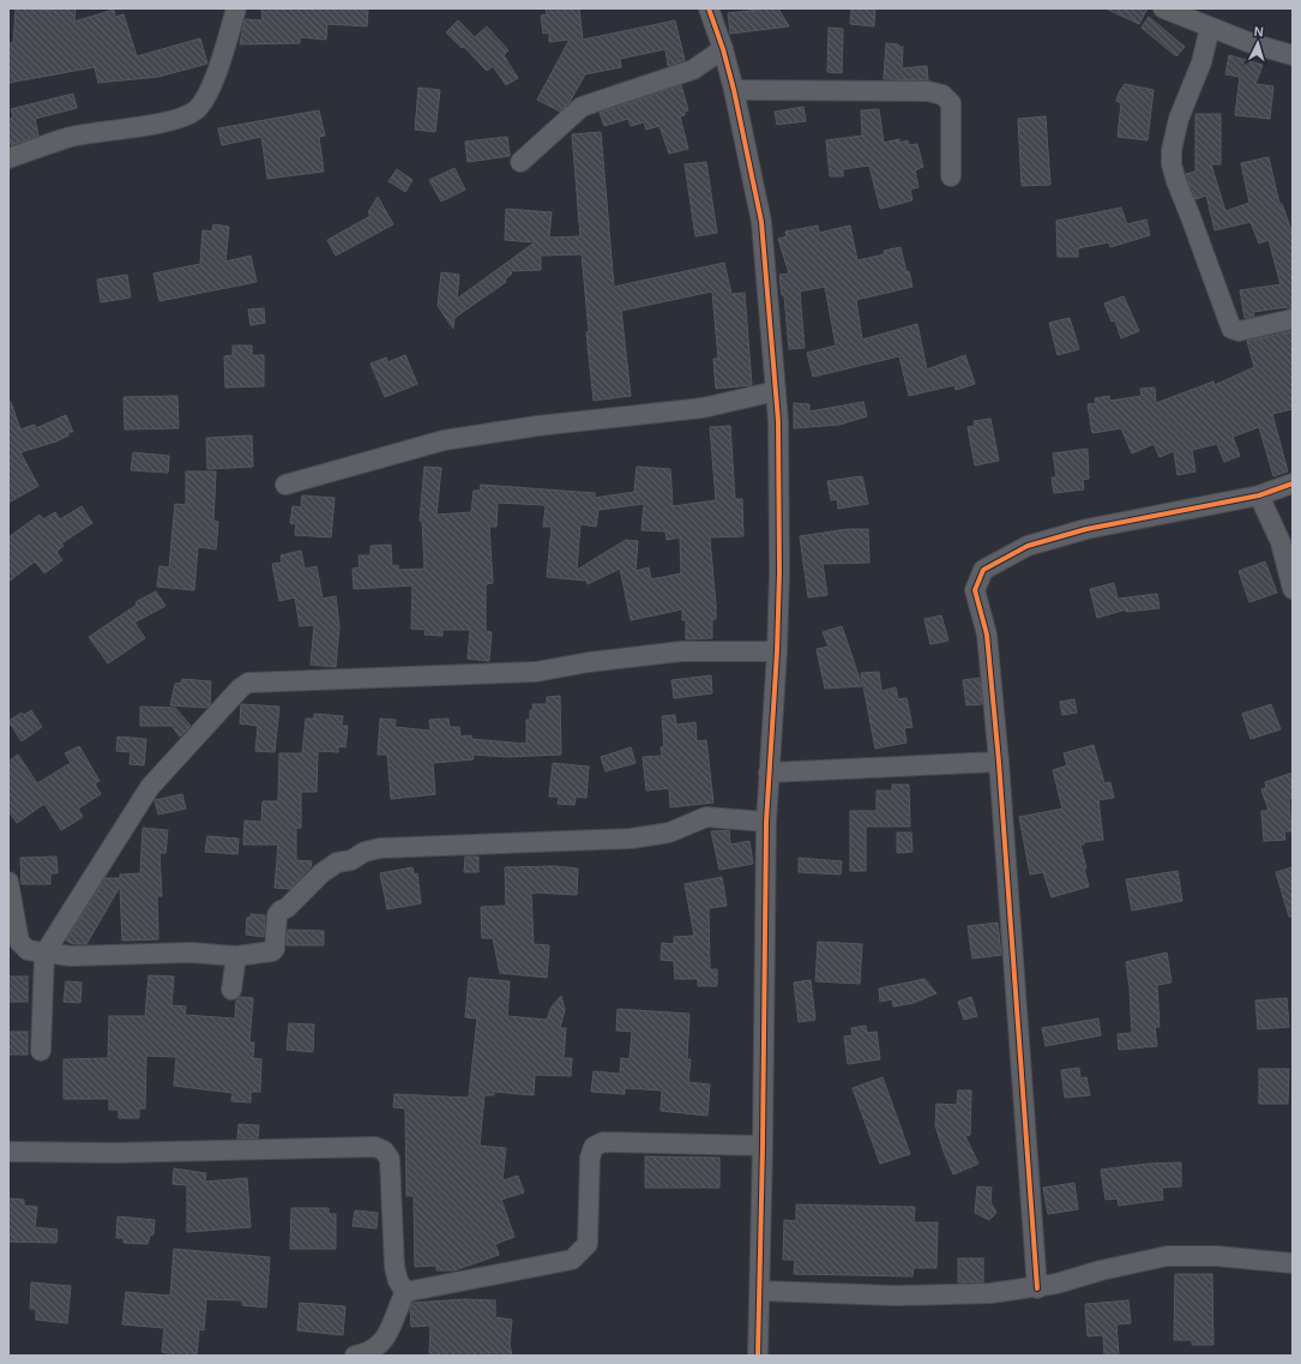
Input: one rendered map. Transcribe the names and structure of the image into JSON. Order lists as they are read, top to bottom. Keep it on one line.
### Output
{"north":"top"}
